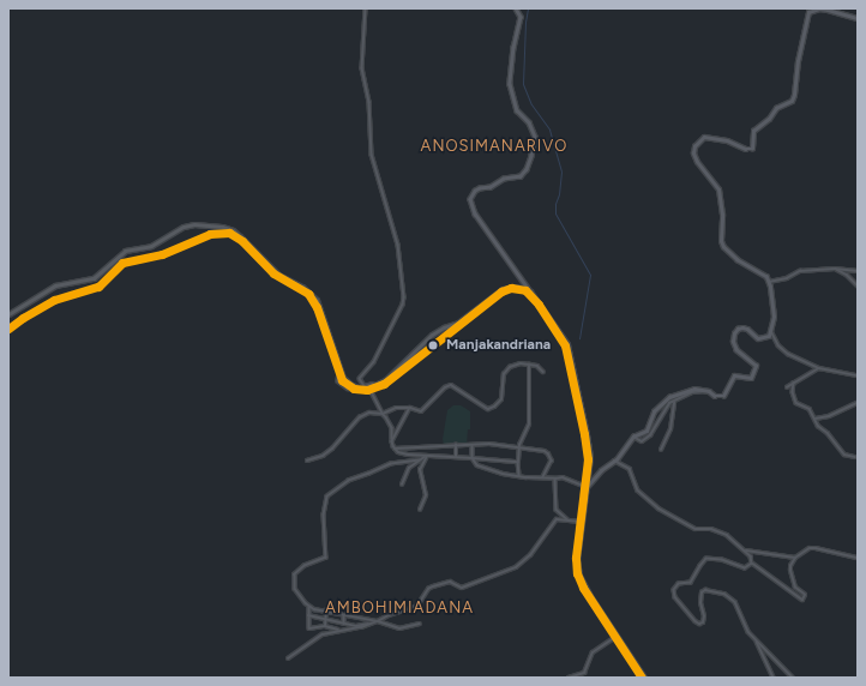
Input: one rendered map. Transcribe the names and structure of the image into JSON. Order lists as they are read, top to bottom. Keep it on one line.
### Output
{"districts":["ANOSIMANARIVO","AMBOHIMIADANA"],"places":["Manjakandriana"]}
